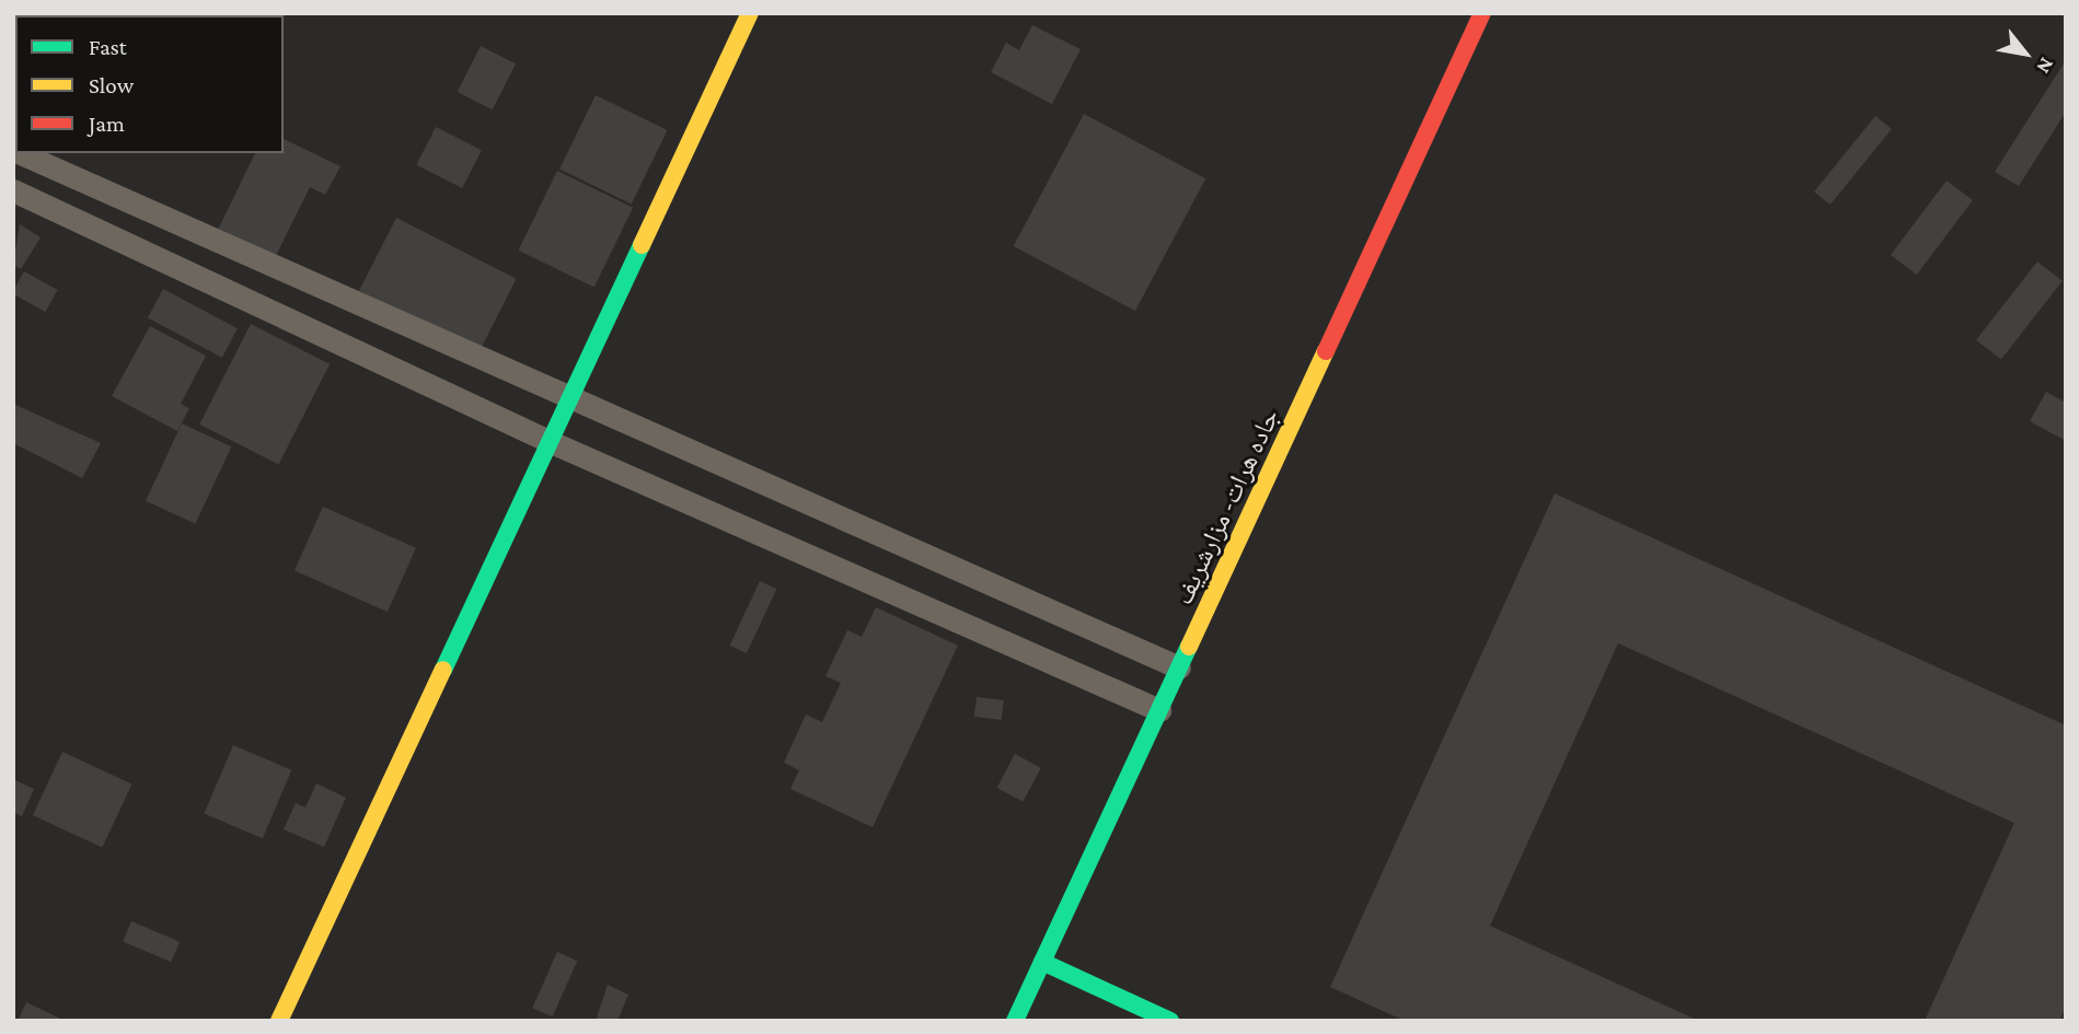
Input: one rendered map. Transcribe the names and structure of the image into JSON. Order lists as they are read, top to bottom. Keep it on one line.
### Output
{"streets":{"main road":["جاده هرات- مزارشریف"]},"legend":["Fast","Slow","Jam"],"north":"bottom right"}
